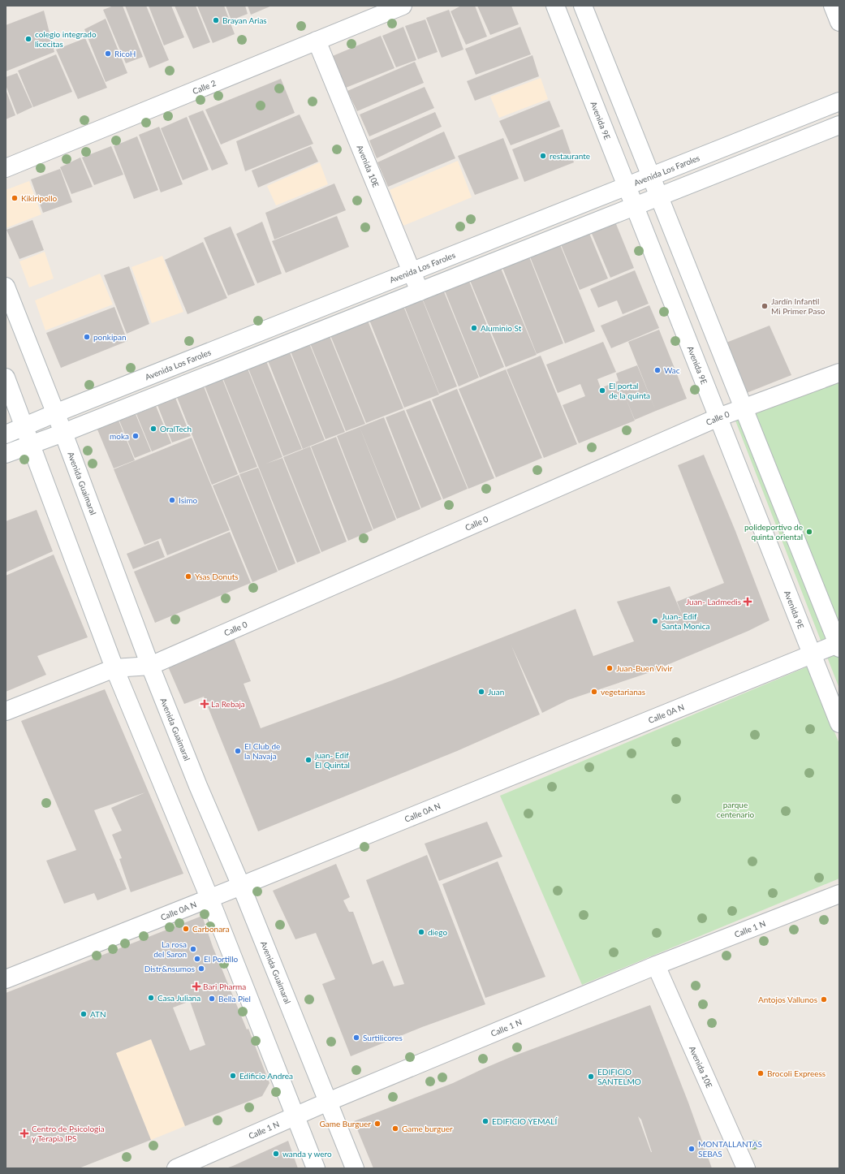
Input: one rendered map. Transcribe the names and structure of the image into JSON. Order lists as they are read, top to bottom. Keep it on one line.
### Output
{"streets":{"street":["Calle 2","Avenida 9E","Avenida 10E","Avenida Los Faroles","Calle 0","Avenida Guaimaral","Calle 0A N","Calle 1 N"]},"crossings":[["Calle 2","Avenida 10E"],["Avenida 9E","Avenida Los Faroles"],["Avenida 9E","Calle 0"],["Avenida 9E","Calle 0A N"],["Avenida 10E","Avenida Los Faroles"],["Avenida 10E","Calle 1 N"],["Avenida Los Faroles","Avenida Guaimaral"],["Calle 0","Avenida Guaimaral"],["Avenida Guaimaral","Calle 0A N"],["Avenida Guaimaral","Calle 1 N"]],"parks":["parque centenario"],"places":{"other":["Brayan Arias","colegio integrado licecitas","RicoH","restaurante","Kikiripollo","Jardín Infantil Mi Primer Paso","Aluminio St","ponkipan","Wac","El portal de la quinta","OralTech","moka","Isimo","polideportivo de quinta oriental","Ysas Donuts","Juan- Edif Santa Monica","Juan-Buen Vivir","Juan","vegetarianas","El Club de la Navaja","juan- Edif El Quintal","Carbonara","diego","La rosa del Saron","El Portillo","Distr&nsumos","Casa Juliana","Bella Piel","Antojos Vallunos","ATN","Surtilicores","Brocoli Expreess","Edificio Andrea","EDIFICIO SANTELMO","EDIFICIO YEMALÍ","Game Burguer","Game burguer","MONTALLANTAS SEBAS","wanda y wero"],"health":["Juan- Ladmedis","La Rebaja","Bari Pharma","Centro de Psicologia y Terapia IPS"]}}
